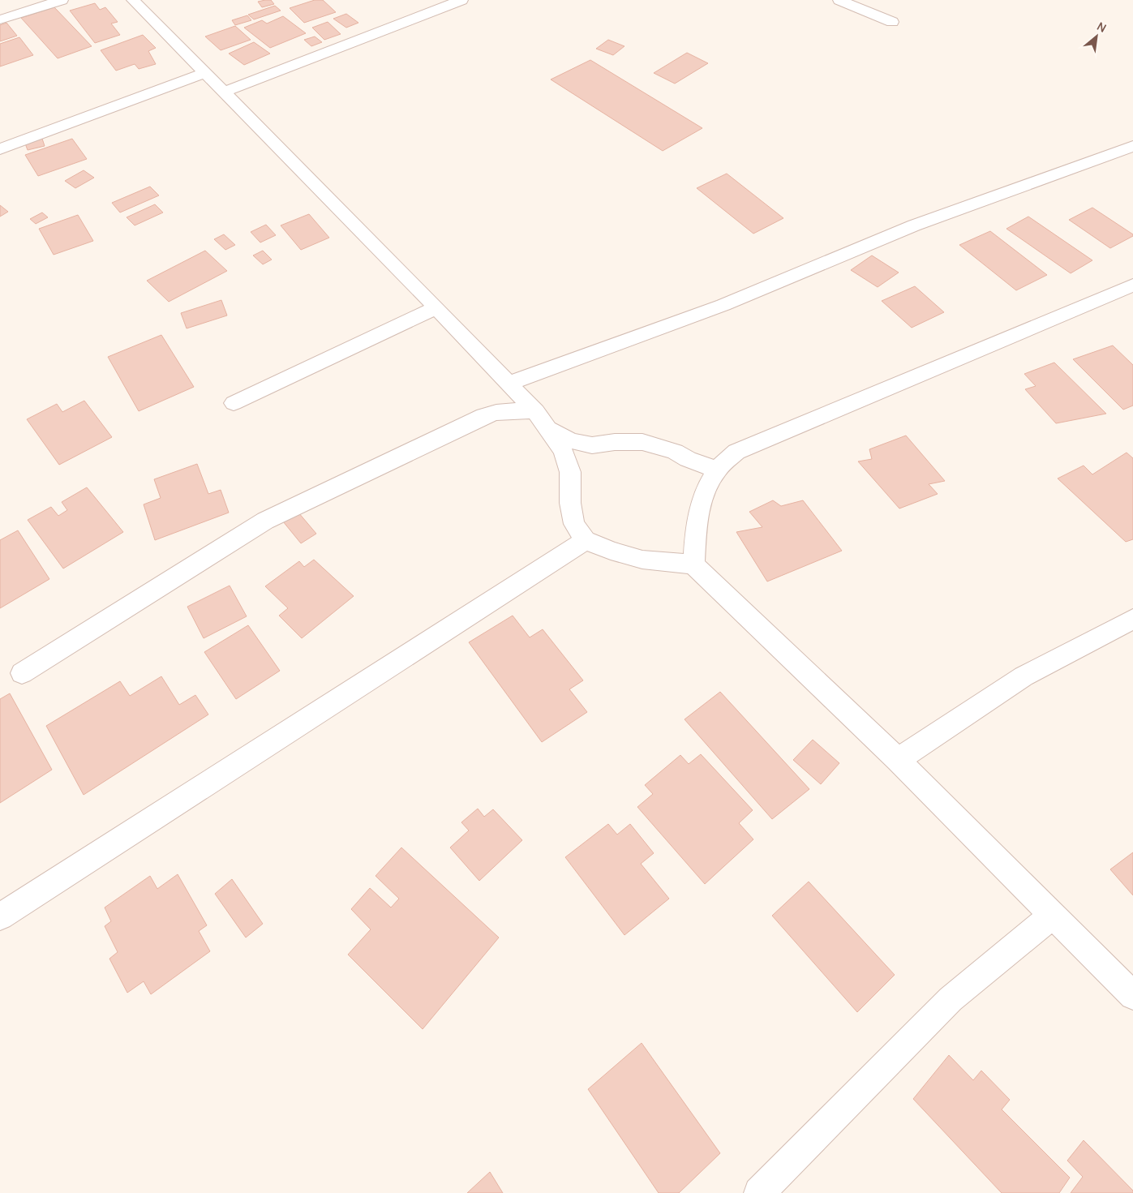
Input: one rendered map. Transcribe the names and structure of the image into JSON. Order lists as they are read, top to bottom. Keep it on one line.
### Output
{"north":"top right"}
